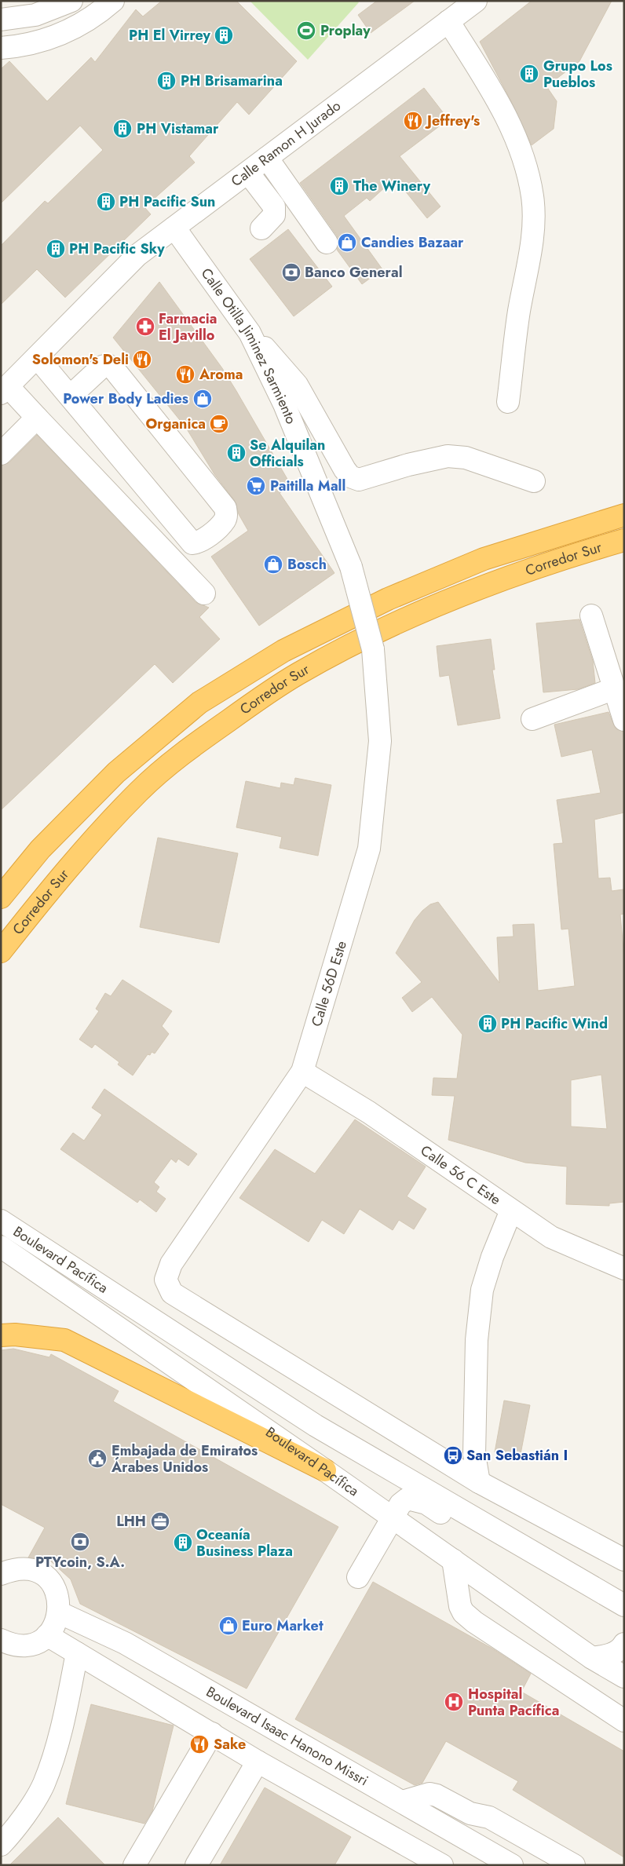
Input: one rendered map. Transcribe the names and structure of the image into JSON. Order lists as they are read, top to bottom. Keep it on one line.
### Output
{"streets":{"highway":["Corredor Sur"],"street":["Calle Ramon H Jurado","Calle Otilla Jiminez Sarmiento","Calle 56D Este","Calle 56 C Este","Boulevard Pacífica","Boulevard Isaac Hanono Missri"]},"crossings":[["Calle Ramon H Jurado","Calle Otilla Jiminez Sarmiento"],["Calle Otilla Jiminez Sarmiento","Calle 56D Este"],["Calle 56D Este","Calle 56 C Este"]],"places":{"sports":["Proplay"],"building":["PH El Virrey","Grupo Los Pueblos","PH Brisamarina","PH Vistamar","The Winery","PH Pacific Sun","PH Pacific Sky","Se Alquilan Officials","PH Pacific Wind","Oceanía Business Plaza"],"restaurant":["Jeffrey's","Solomon's Deli","Aroma","Sake"],"shop":["Candies Bazaar","Power Body Ladies","Bosch","Euro Market"],"bank":["Banco General","PTYcoin, S.A."],"pharmacy":["Farmacia El Javillo"],"cafe":["Organica"],"supermarket":["Paitilla Mall"],"bus stop":["San Sebastián I"],"public building":["Embajada de Emiratos Árabes Unidos"],"office":["LHH"],"hospital":["Hospital Punta Pacífica"]}}
